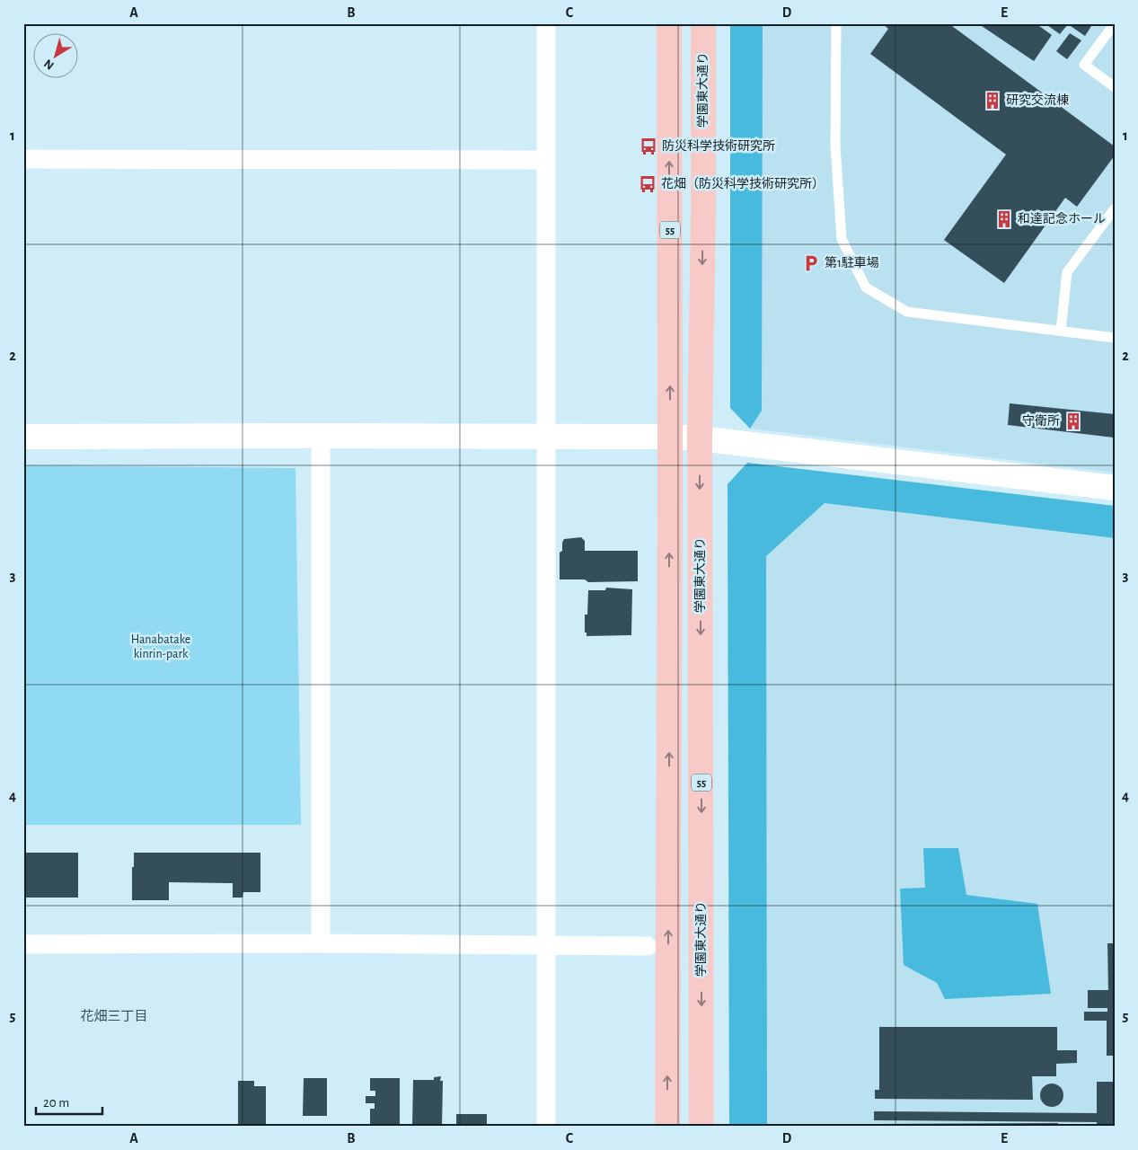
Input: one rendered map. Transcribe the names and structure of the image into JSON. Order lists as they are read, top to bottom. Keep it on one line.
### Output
{"streets":{"main road":["学園東大通り","55"]},"districts":["花畑三丁目"],"parks":["Hanabatake kinrin-park"],"places":{"building":["研究交流棟","和達記念ホール","守衛所"],"bus stop":["防災科学技術研究所","花畑（防災科学技術研究所）"],"parking":["第1駐車場"]},"scale_bar":"20 m","north":"bottom left","grid":{"columns":["A","B","C","D","E"],"rows":["1","2","3","4","5"]}}
